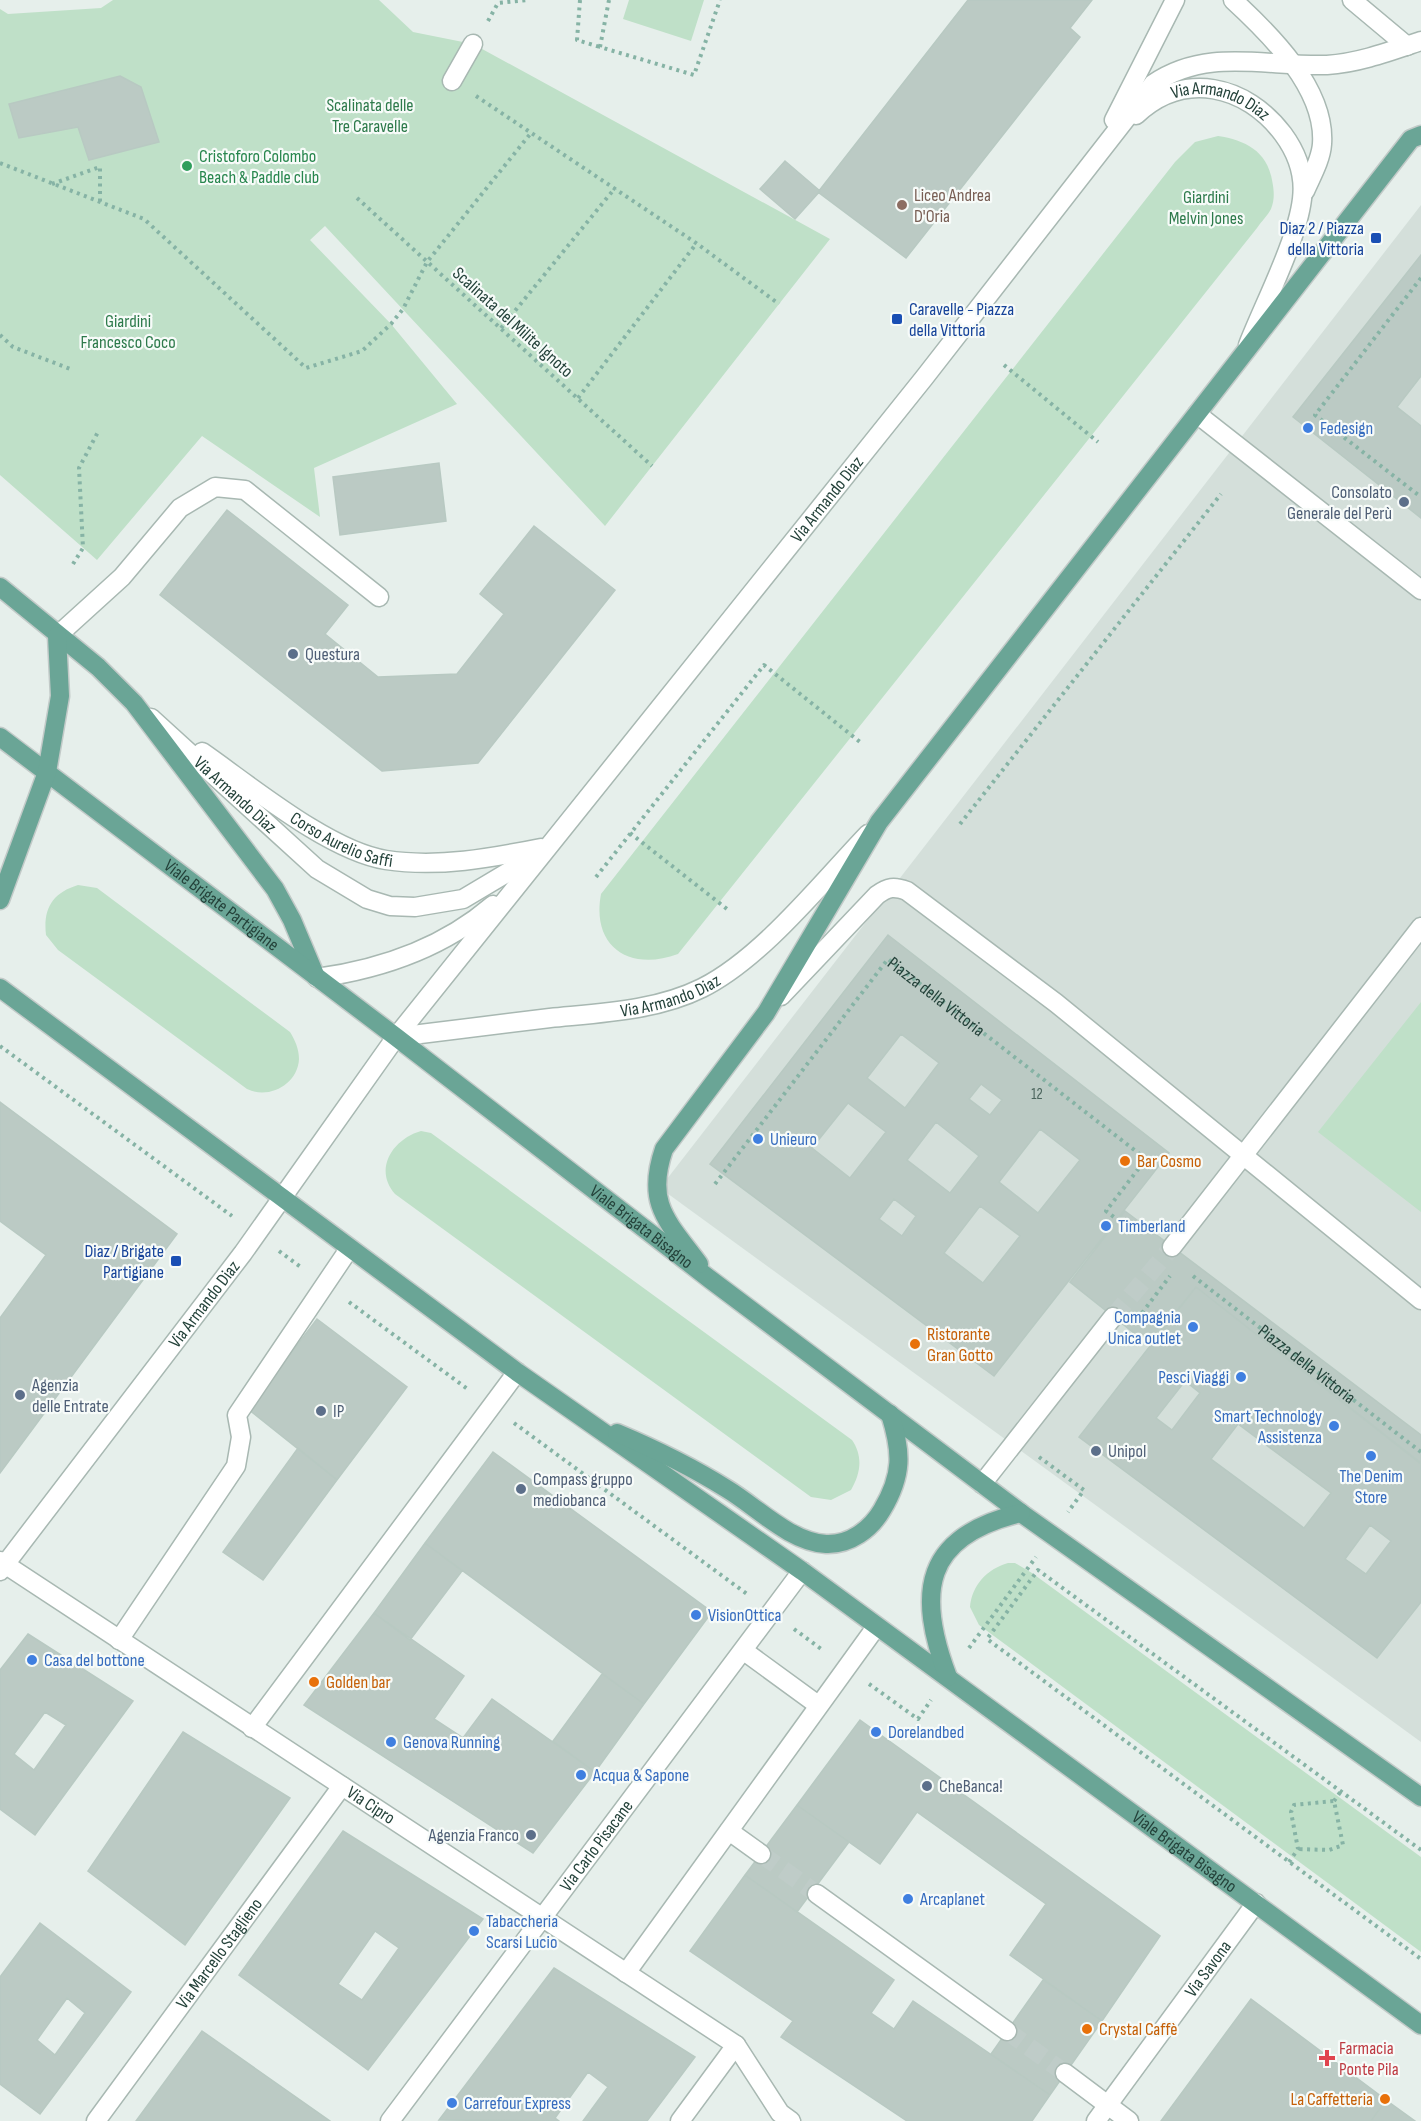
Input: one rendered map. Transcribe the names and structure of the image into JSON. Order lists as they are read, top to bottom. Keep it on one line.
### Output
{"streets":{"main road":["Via Armando Diaz","Corso Aurelio Saffi","Viale Brigate Partigiane","Viale Brigata Bisagno"],"street":["Via Cipro","Via Carlo Pisacane","Via Marcello Staglieno","Via Savona"],"path":["Scalinata del Milite Ignoto","Piazza della Vittoria"]},"crossings":[["Via Armando Diaz","Corso Aurelio Saffi"],["Via Armando Diaz","Viale Brigate Partigiane"],["Via Armando Diaz","Viale Brigata Bisagno"],["Via Armando Diaz","Via Cipro"],["Corso Aurelio Saffi","Viale Brigate Partigiane"],["Viale Brigate Partigiane","Viale Brigata Bisagno"],["Viale Brigata Bisagno","Via Carlo Pisacane"],["Viale Brigata Bisagno","Via Savona"],["Via Cipro","Via Carlo Pisacane"],["Via Cipro","Via Marcello Staglieno"]],"parks":["Scalinata delle Tre Caravelle","Giardini Melvin Jones","Giardini Francesco Coco"],"places":{"other":["Cristoforo Colombo Beach & Paddle club","Liceo Andrea D'Oria","Fedesign","Consolato Generale del Perù","Questura","Unieuro","Bar Cosmo","Timberland","Compagnia Unica outlet","Ristorante Gran Gotto","Pesci Viaggi","Agenzia delle Entrate","IP","Smart Technology Assistenza","Unipol","The Denim Store","Compass gruppo mediobanca","VisionOttica","Casa del bottone","Golden bar","Dorelandbed","Genova Running","Acqua & Sapone","CheBanca!","Agenzia Franco","Arcaplanet","Tabaccheria Scarsi Lucio","Crystal Caffè","La Caffetteria","Carrefour Express"],"transit":["Diaz 2 / Piazza della Vittoria","Caravelle - Piazza della Vittoria","Diaz / Brigate Partigiane"],"health":["Farmacia Ponte Pila"]},"house_numbers":["12"]}
